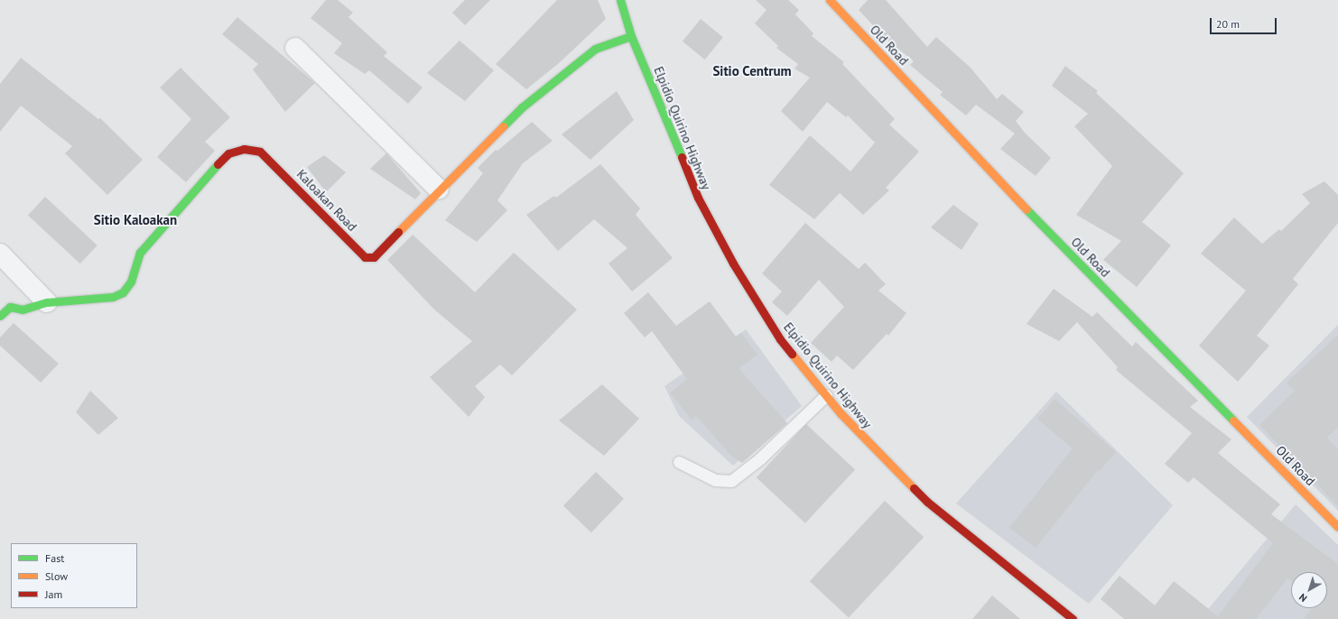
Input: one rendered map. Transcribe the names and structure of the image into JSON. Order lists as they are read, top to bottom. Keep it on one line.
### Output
{"streets":{"main road":["Old Road","Elpidio Quirino Highway","Kaloakan Road"]},"crossings":[["Elpidio Quirino Highway","Kaloakan Road"]],"districts":["Sitio Centrum","Sitio Kaloakan"],"legend":["Fast","Slow","Jam"],"scale_bar":"20 m","north":"bottom left"}
